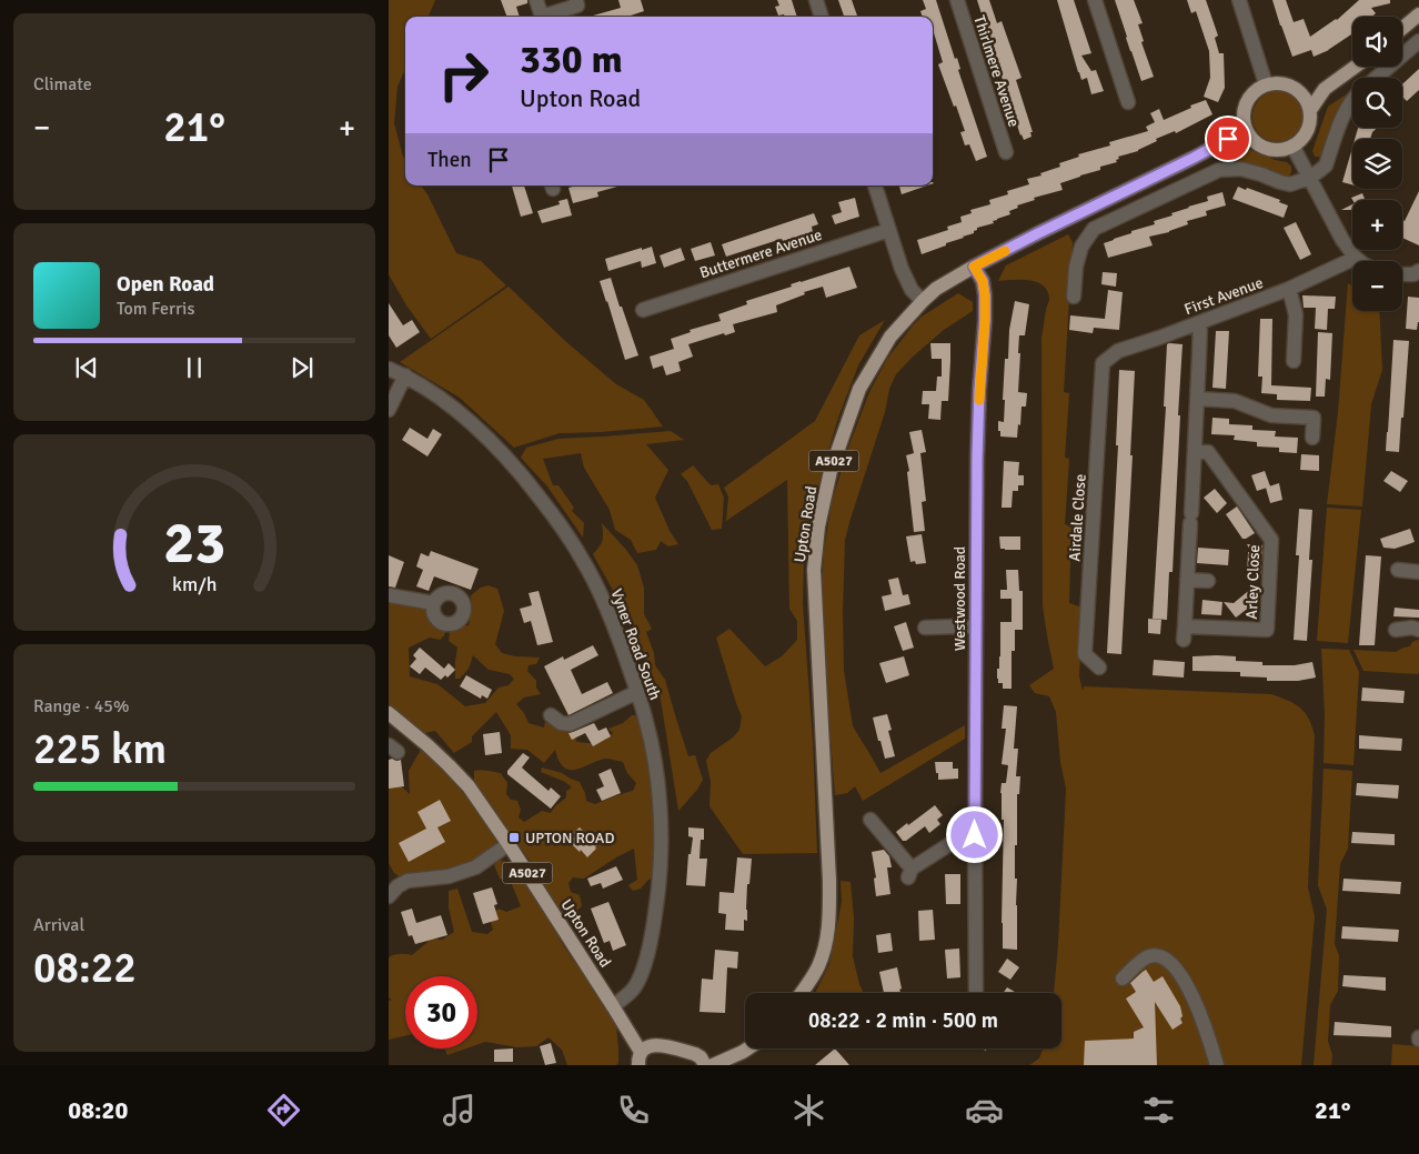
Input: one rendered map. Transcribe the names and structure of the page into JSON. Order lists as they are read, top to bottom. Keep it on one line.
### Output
{"streets":{"main road":["A5027","Upton Road"],"street":["Thirlmere Avenue","Buttermere Avenue","First Avenue","Airdale Close","Arley Close","Westwood Road","Vyner Road South"]},"crossings":[["First Avenue","Airdale Close"],["First Avenue","Arley Close"],["A5027","Upton Road"],["Upton Road","Westwood Road"],["Upton Road","Vyner Road South"]],"places":{"transit":["UPTON ROAD"]},"page":{"tile":["Climate",["Range · 45%","225 km"],["Arrival","08:22"]],"map_buttons":["+","−"],"turn":["330 m","Upton Road"],"heat":["−","21°","+"],"then":"Then","song":["Open Road","Tom Ferris"],"limit":"30","trip":"08:22 · 2 min · 500 m","tabs":["08:20","21°"],"gauge":["23","km/h"]}}
